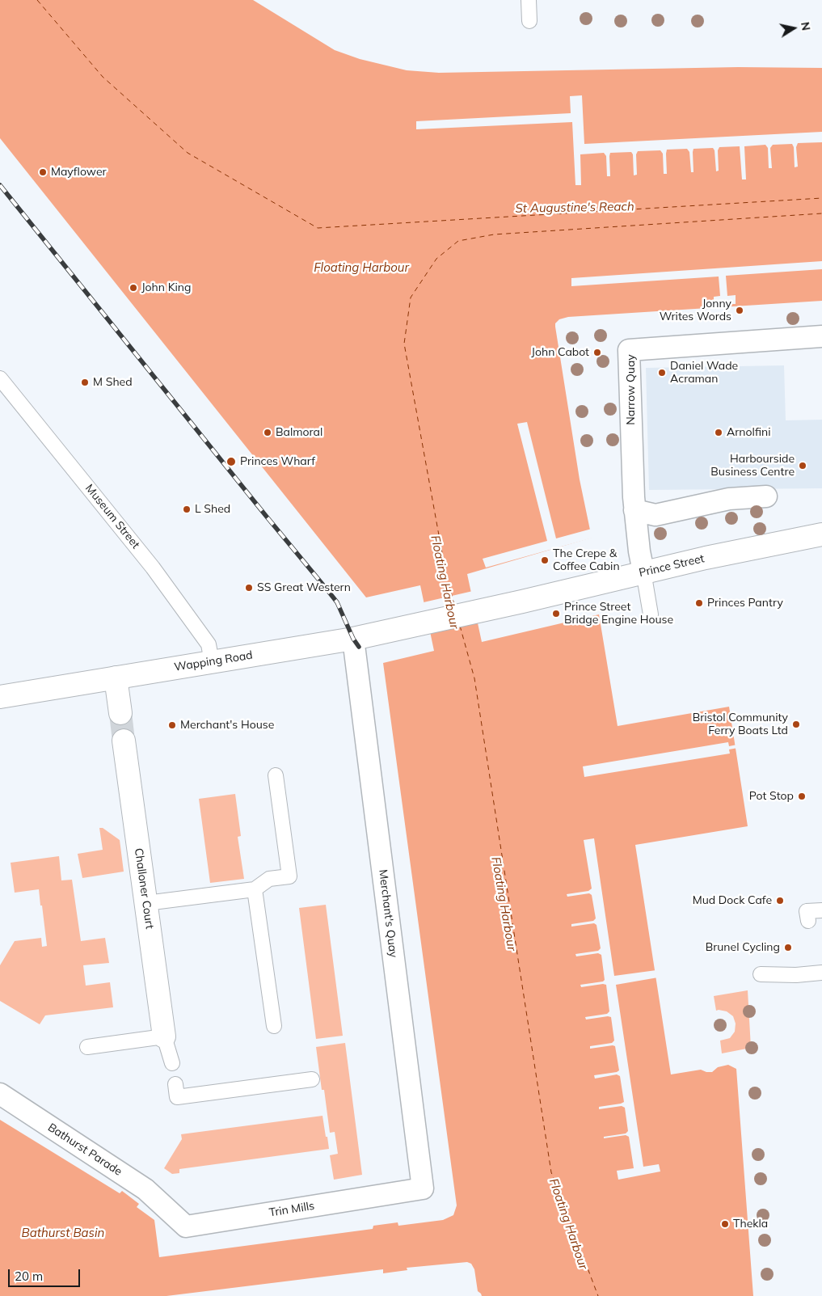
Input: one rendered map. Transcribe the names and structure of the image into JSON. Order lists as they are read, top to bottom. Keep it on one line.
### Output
{"streets":{"street":["Narrow Quay","Prince Street","Wapping Road","Challoner Court","Merchant's Quay","Bathurst Parade","Trin Mills"],"lane":["Museum Street"]},"crossings":[["Narrow Quay","Prince Street"],["Museum Street","Wapping Road"],["Prince Street","Wapping Road"],["Wapping Road","Merchant's Quay"],["Merchant's Quay","Trin Mills"],["Bathurst Parade","Trin Mills"]],"water":["St Augustine's Reach","Floating Harbour","Bathurst Basin"],"places":["Mayflower","John King","Jonny Writes Words","John Cabot","Daniel Wade Acraman","M Shed","Balmoral","Arnolfini","Princes Wharf","Harbourside Business Centre","L Shed","The Crepe & Coffee Cabin","SS Great Western","Princes Pantry","Prince Street Bridge Engine House","Bristol Community Ferry Boats Ltd","Merchant's House","Pot Stop","Mud Dock Cafe","Brunel Cycling","Thekla"],"scale_bar":"20 m","north":"right"}
